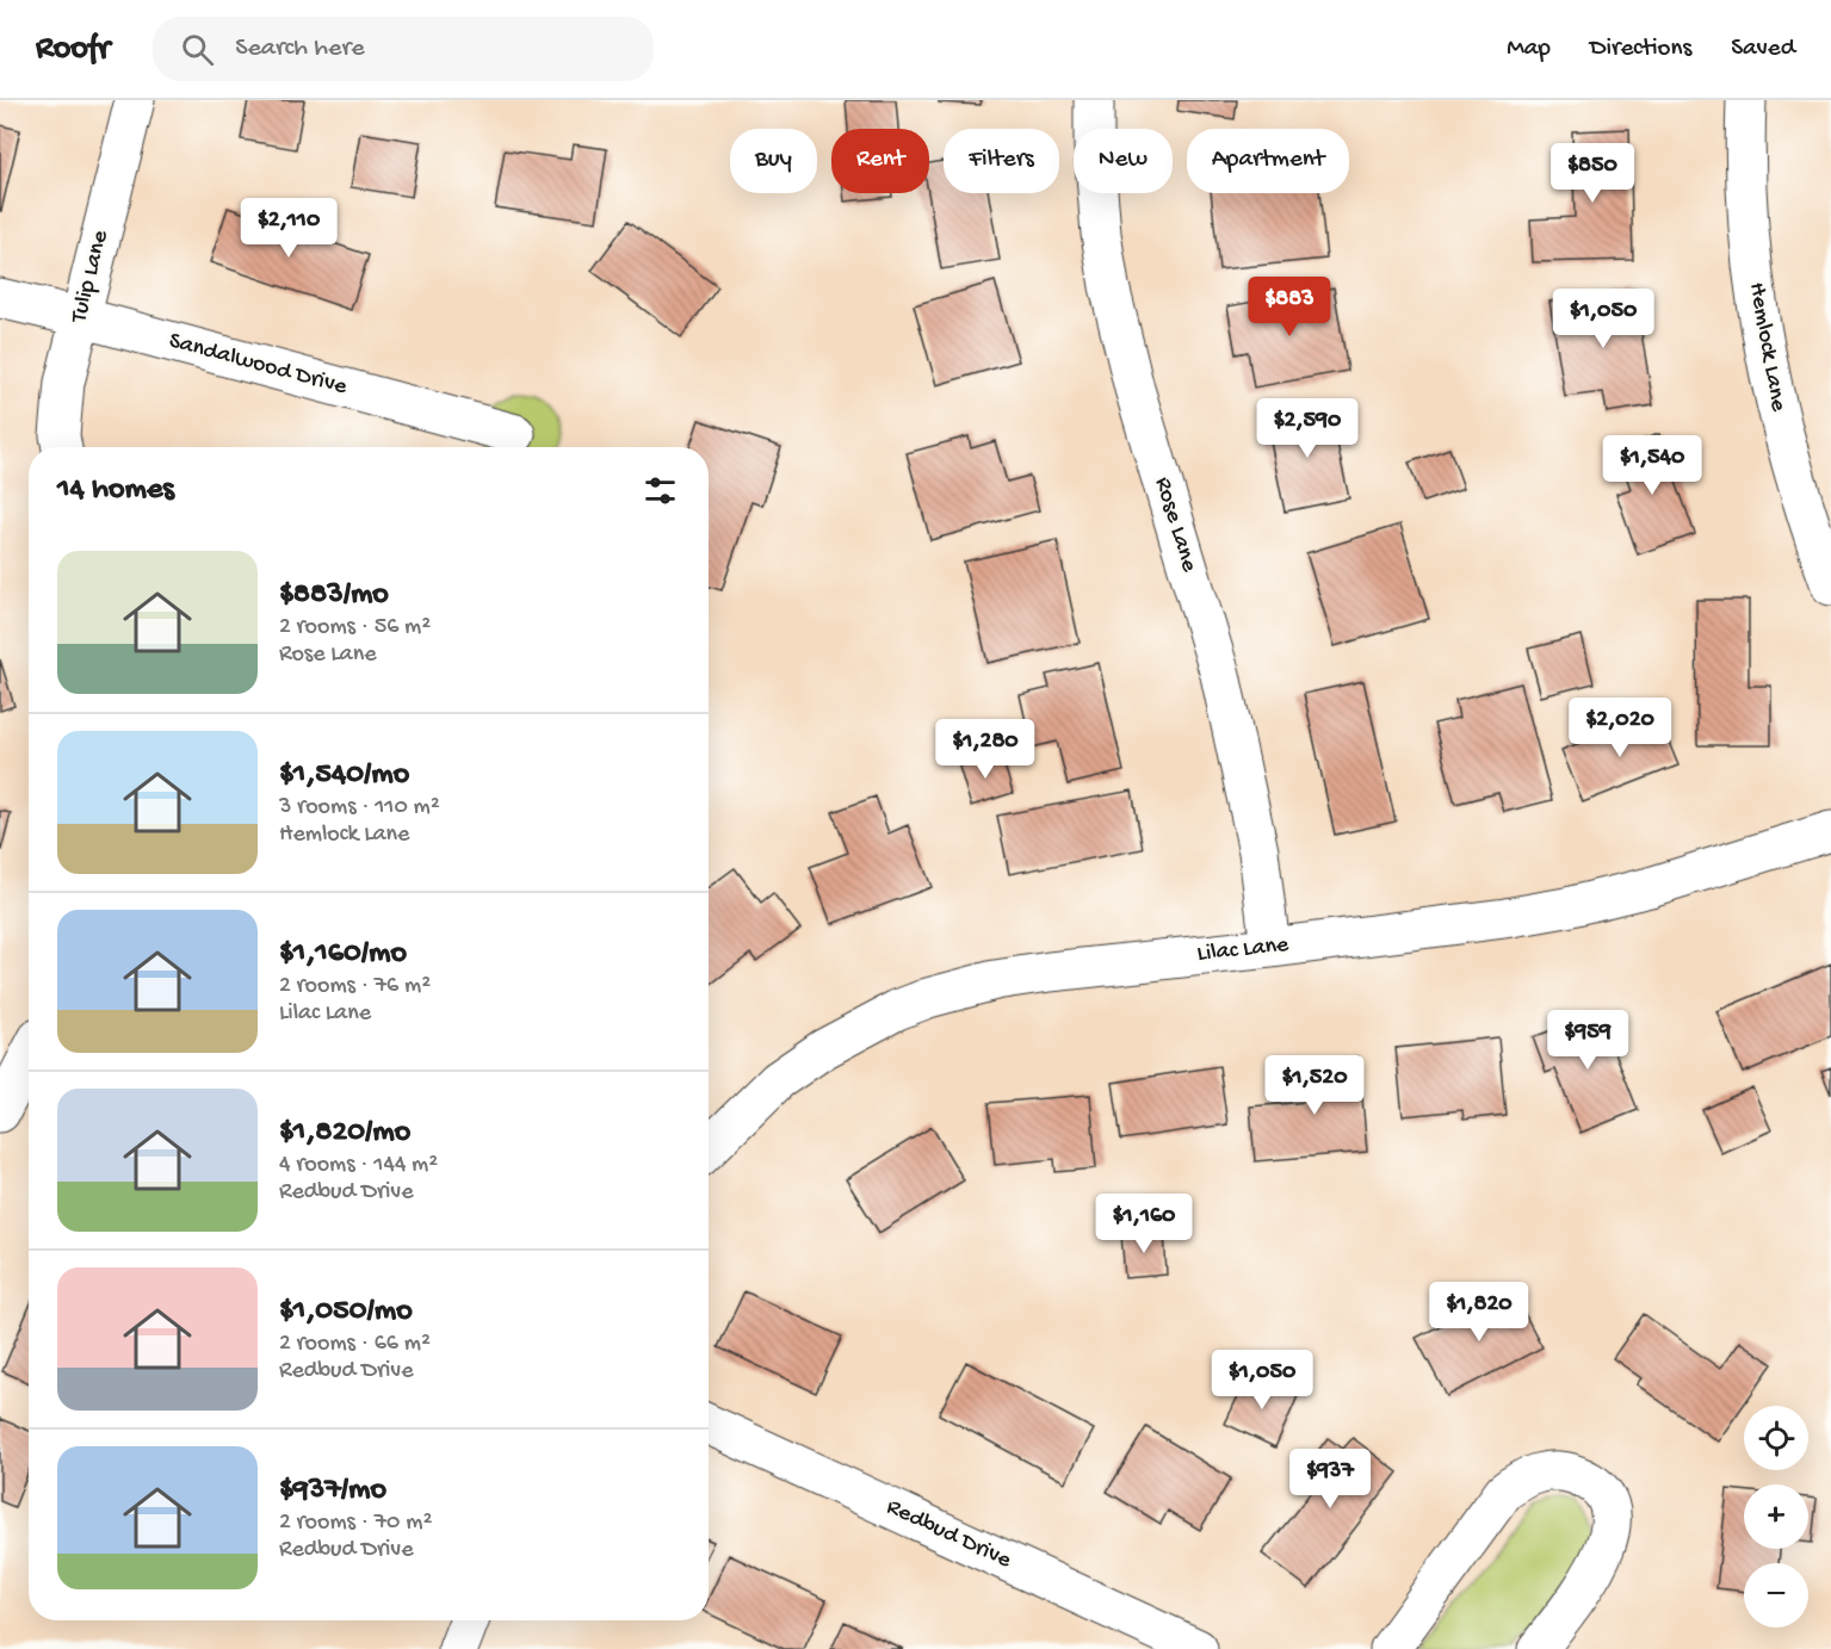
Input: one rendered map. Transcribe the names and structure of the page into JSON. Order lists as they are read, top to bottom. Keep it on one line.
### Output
{"streets":{"street":["Tulip Lane","Hemlock Lane","Sandalwood Drive","Rose Lane","Lilac Lane","Redbud Drive"]},"crossings":[["Tulip Lane","Sandalwood Drive"],["Rose Lane","Lilac Lane"]],"page":{"header":"Roofr","search":"Search here","nav":["Map","Directions","Saved"],"chip":["Buy","Rent","Filters","New","Apartment"],"price":["$850","$2,110","$883","$1,050","$2,590","$1,540","$2,020","$1,280","$959","$1,520","$1,160","$1,820","$1,050","$937"],"heading":"14 homes","list":[{"name":"$883/mo","note":"2 rooms · 56 m² · Rose Lane"},{"name":"$1,540/mo","note":"3 rooms · 110 m² · Hemlock Lane"},{"name":"$1,160/mo","note":"2 rooms · 76 m² · Lilac Lane"},{"name":"$1,820/mo","note":"4 rooms · 144 m² · Redbud Drive"},{"name":"$1,050/mo","note":"2 rooms · 66 m² · Redbud Drive"},{"name":"$937/mo","note":"2 rooms · 70 m² · Redbud Drive"}],"map_buttons":["+","−"]}}
